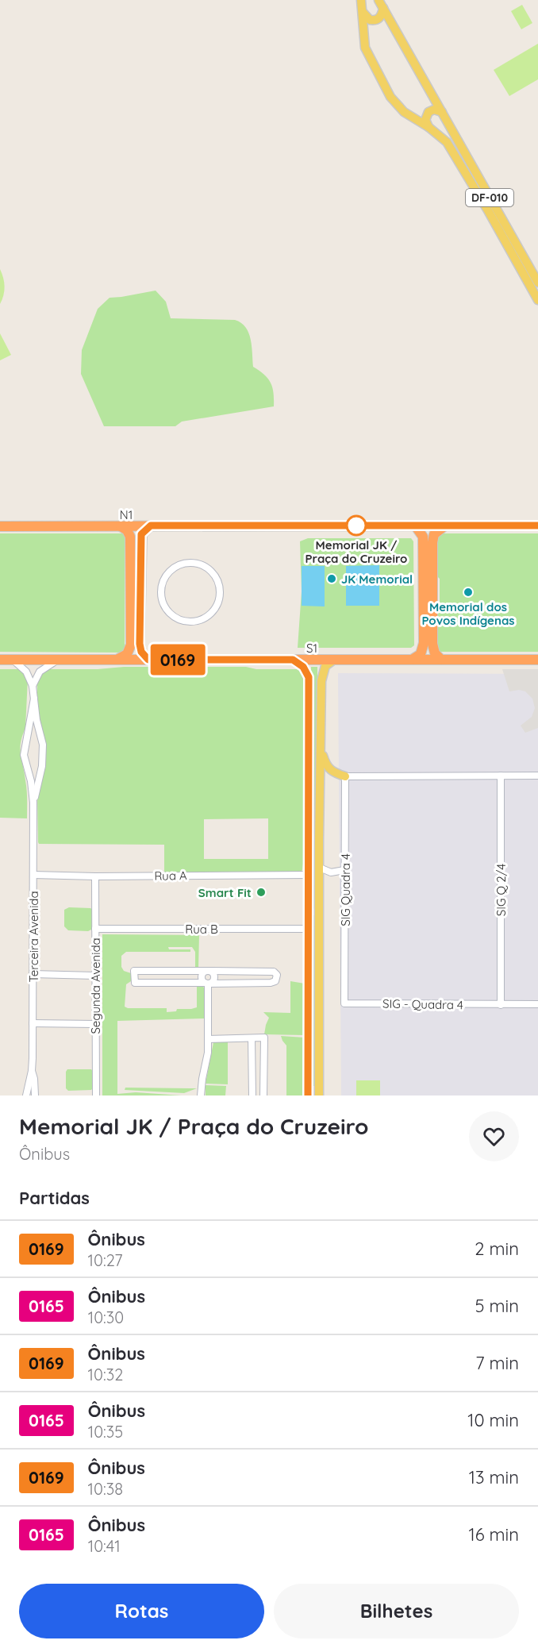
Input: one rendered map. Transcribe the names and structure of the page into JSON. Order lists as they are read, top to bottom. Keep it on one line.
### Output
{"streets":{"highway":["N1","S1"],"main road":["DF-010"],"street":["Rua A","SIG Quadra 4","SIG Q 2/4","Rua B","Terceira Avenida","Segunda Avenida","SIG - Quadra 4"]},"crossings":[["Rua A","Terceira Avenida"],["Rua A","Segunda Avenida"],["SIG Quadra 4","SIG - Quadra 4"],["SIG Q 2/4","SIG - Quadra 4"],["Rua B","Segunda Avenida"]],"places":["Memorial JK / Praça do Cruzeiro","JK Memorial","Memorial dos Povos Indígenas","Smart Fit"],"lines":["bus line 0169"],"page":{"on_map":"0169","heading":[["Memorial JK / Praça do Cruzeiro","Ônibus"],"Partidas"],"list":[{"mark":"0169","name":"Ônibus","note":"10:27","value":"2 min"},{"mark":"0165","name":"Ônibus","note":"10:30","value":"5 min"},{"mark":"0169","name":"Ônibus","note":"10:32","value":"7 min"},{"mark":"0165","name":"Ônibus","note":"10:35","value":"10 min"},{"mark":"0169","name":"Ônibus","note":"10:38","value":"13 min"},{"mark":"0165","name":"Ônibus","note":"10:41","value":"16 min"}],"buttons":["Rotas","Bilhetes"]}}
